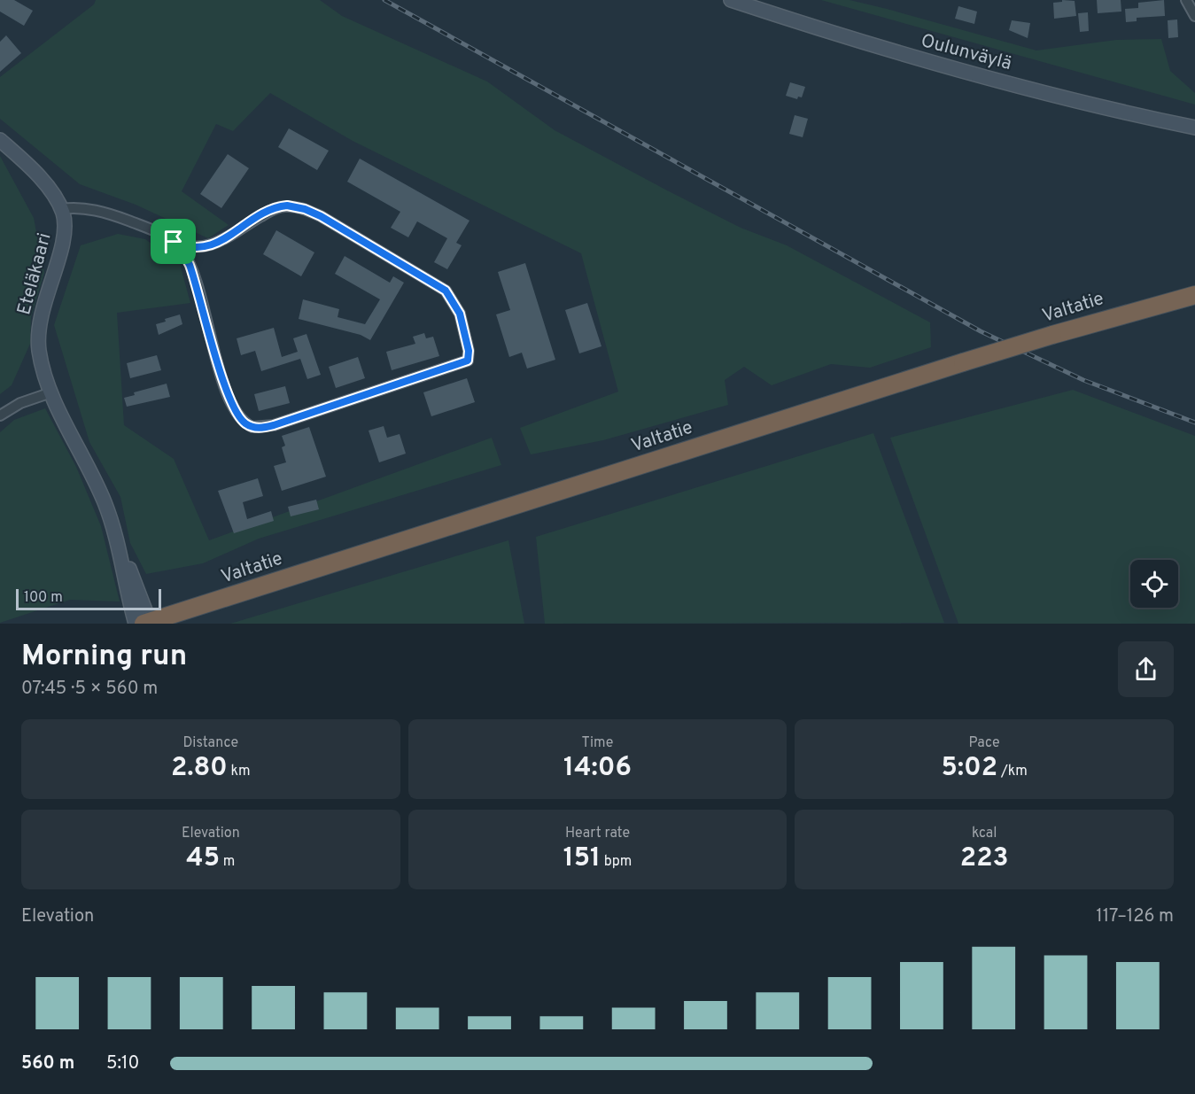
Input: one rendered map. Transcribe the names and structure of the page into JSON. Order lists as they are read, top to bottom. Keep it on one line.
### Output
{"streets":{"highway":["Valtatie"],"street":["Oulunväylä","Eteläkaari"]},"crossings":[["Eteläkaari","Valtatie"]],"scale_bar":"100 m","page":{"scale":"100 m","heading":["Morning run","07:45 · 5 × 560 m"],"stats":[["Distance","2.80 km"],["Time","14:06"],["Pace","5:02 /km"],["Elevation","45 m"],["Heart rate","151 bpm"],["kcal","223"]],"chart":["Elevation","117–126 m"],"list":[{"name":"560 m","note":"5:10"}]}}
